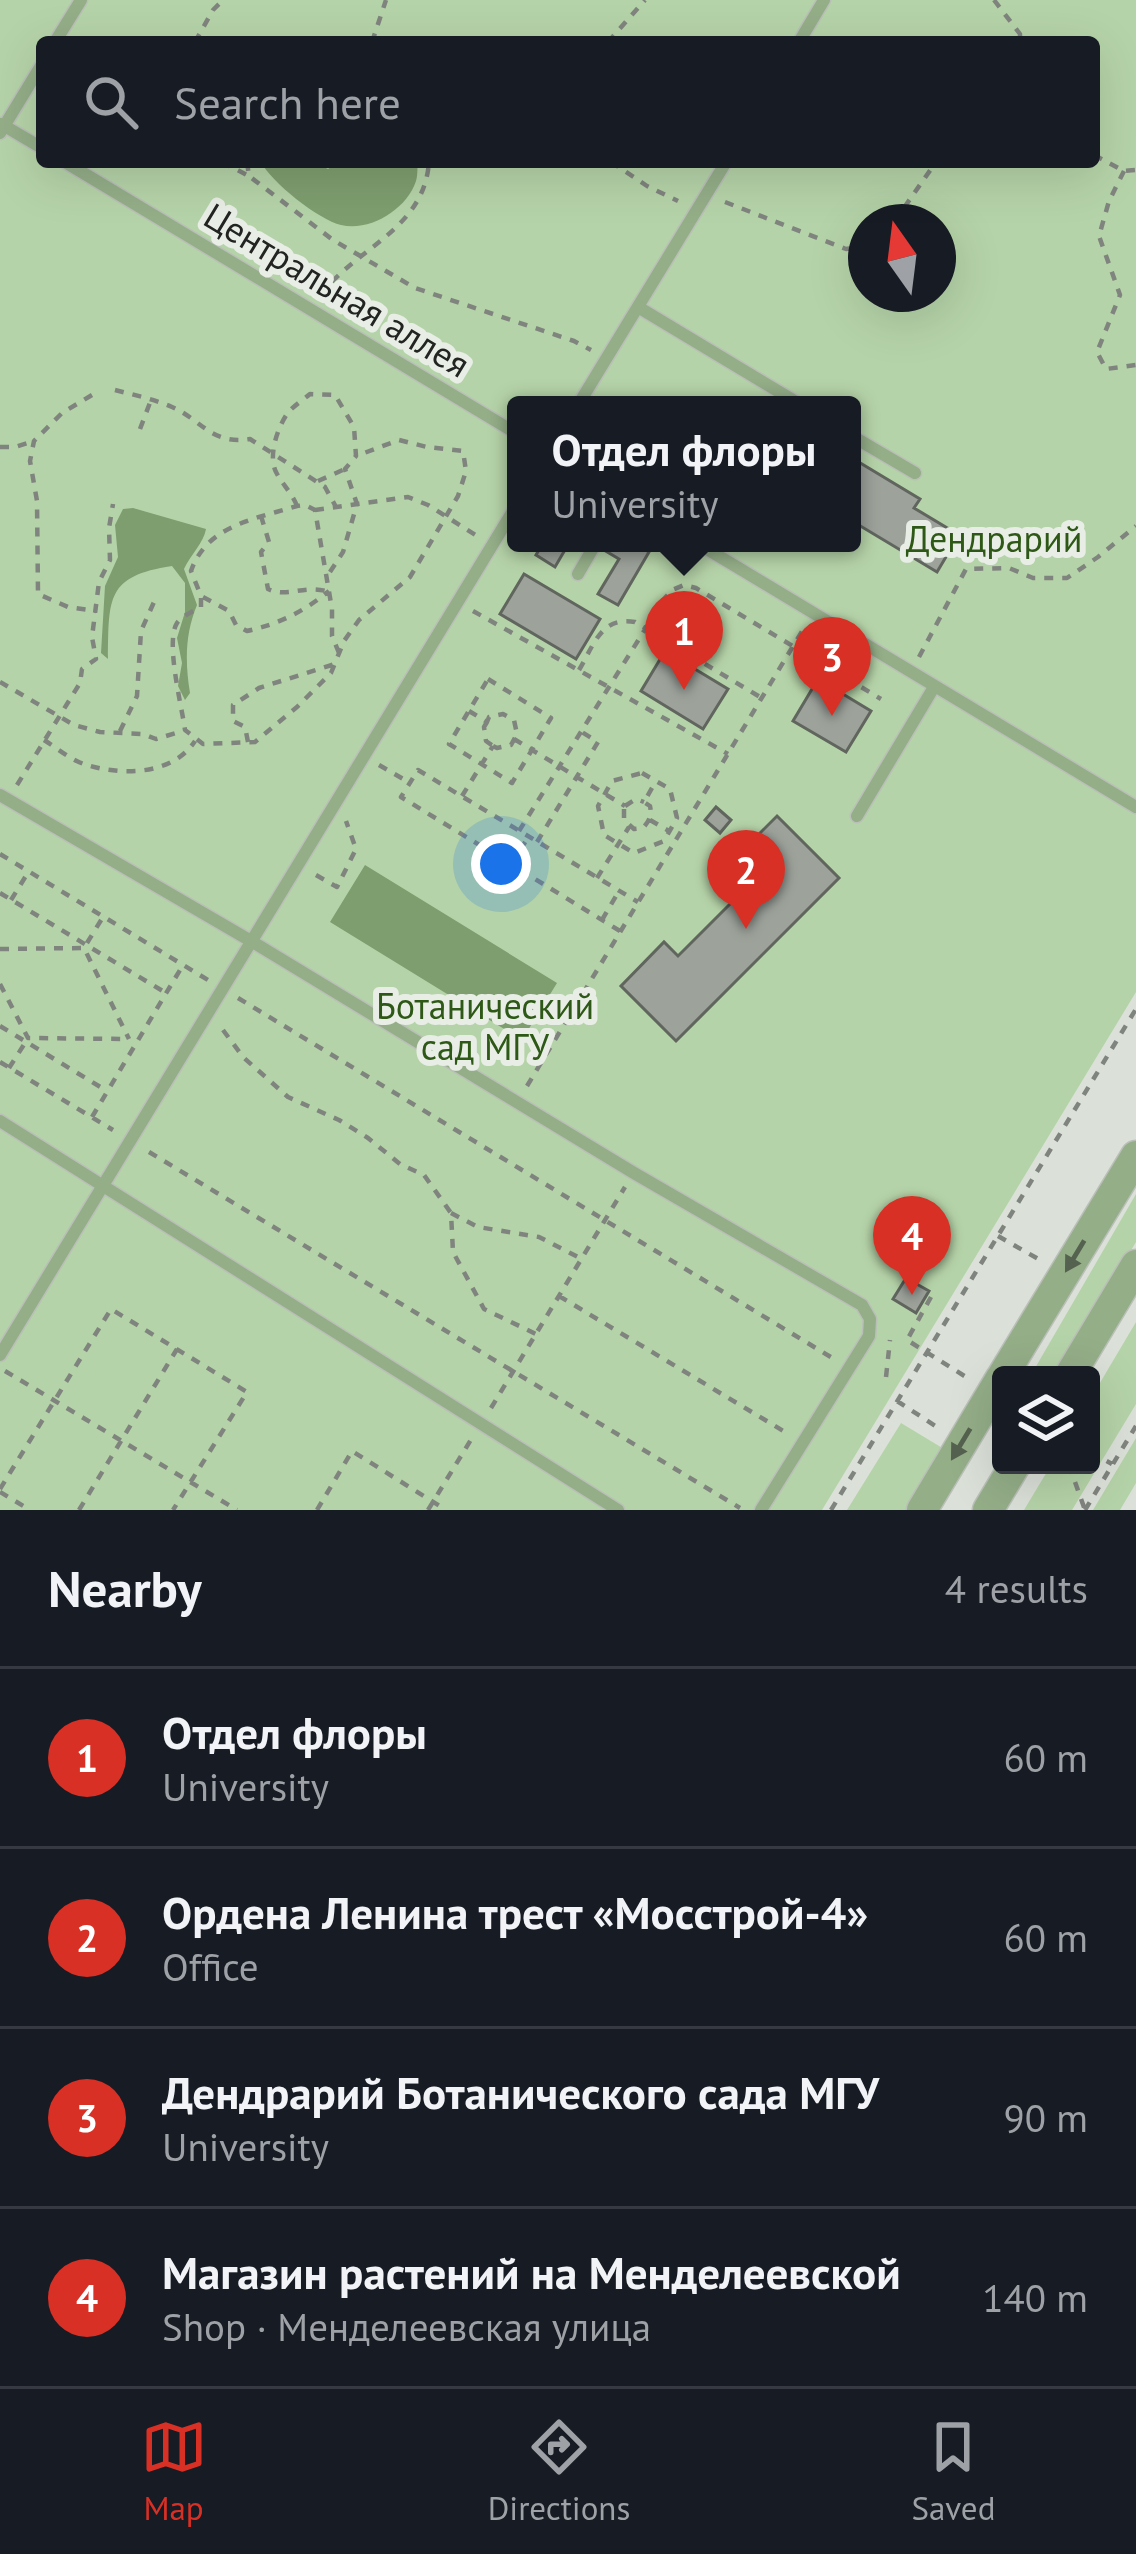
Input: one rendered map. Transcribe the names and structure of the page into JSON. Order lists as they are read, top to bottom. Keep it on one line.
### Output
{"streets":{"lane":["Центральная аллея"]},"parks":["Дендрарий","Ботанический сад МГУ"],"north":"top","page":{"search":"Search here","popup":["Отдел флоры","University"],"pins":["1","3","2","4"],"heading":["Nearby","4 results"],"list":[{"mark":"1","name":"Отдел флоры","note":"University","value":"60 m"},{"mark":"2","name":"Ордена Ленина трест «Мосстрой-4»","note":"Office","value":"60 m"},{"mark":"3","name":"Дендрарий Ботанического сада МГУ","note":"University","value":"90 m"},{"mark":"4","name":"Магазин растений на Менделеевской","note":"Shop · Менделеевская улица","value":"140 m"}],"nav":["Map","Directions","Saved"]}}
